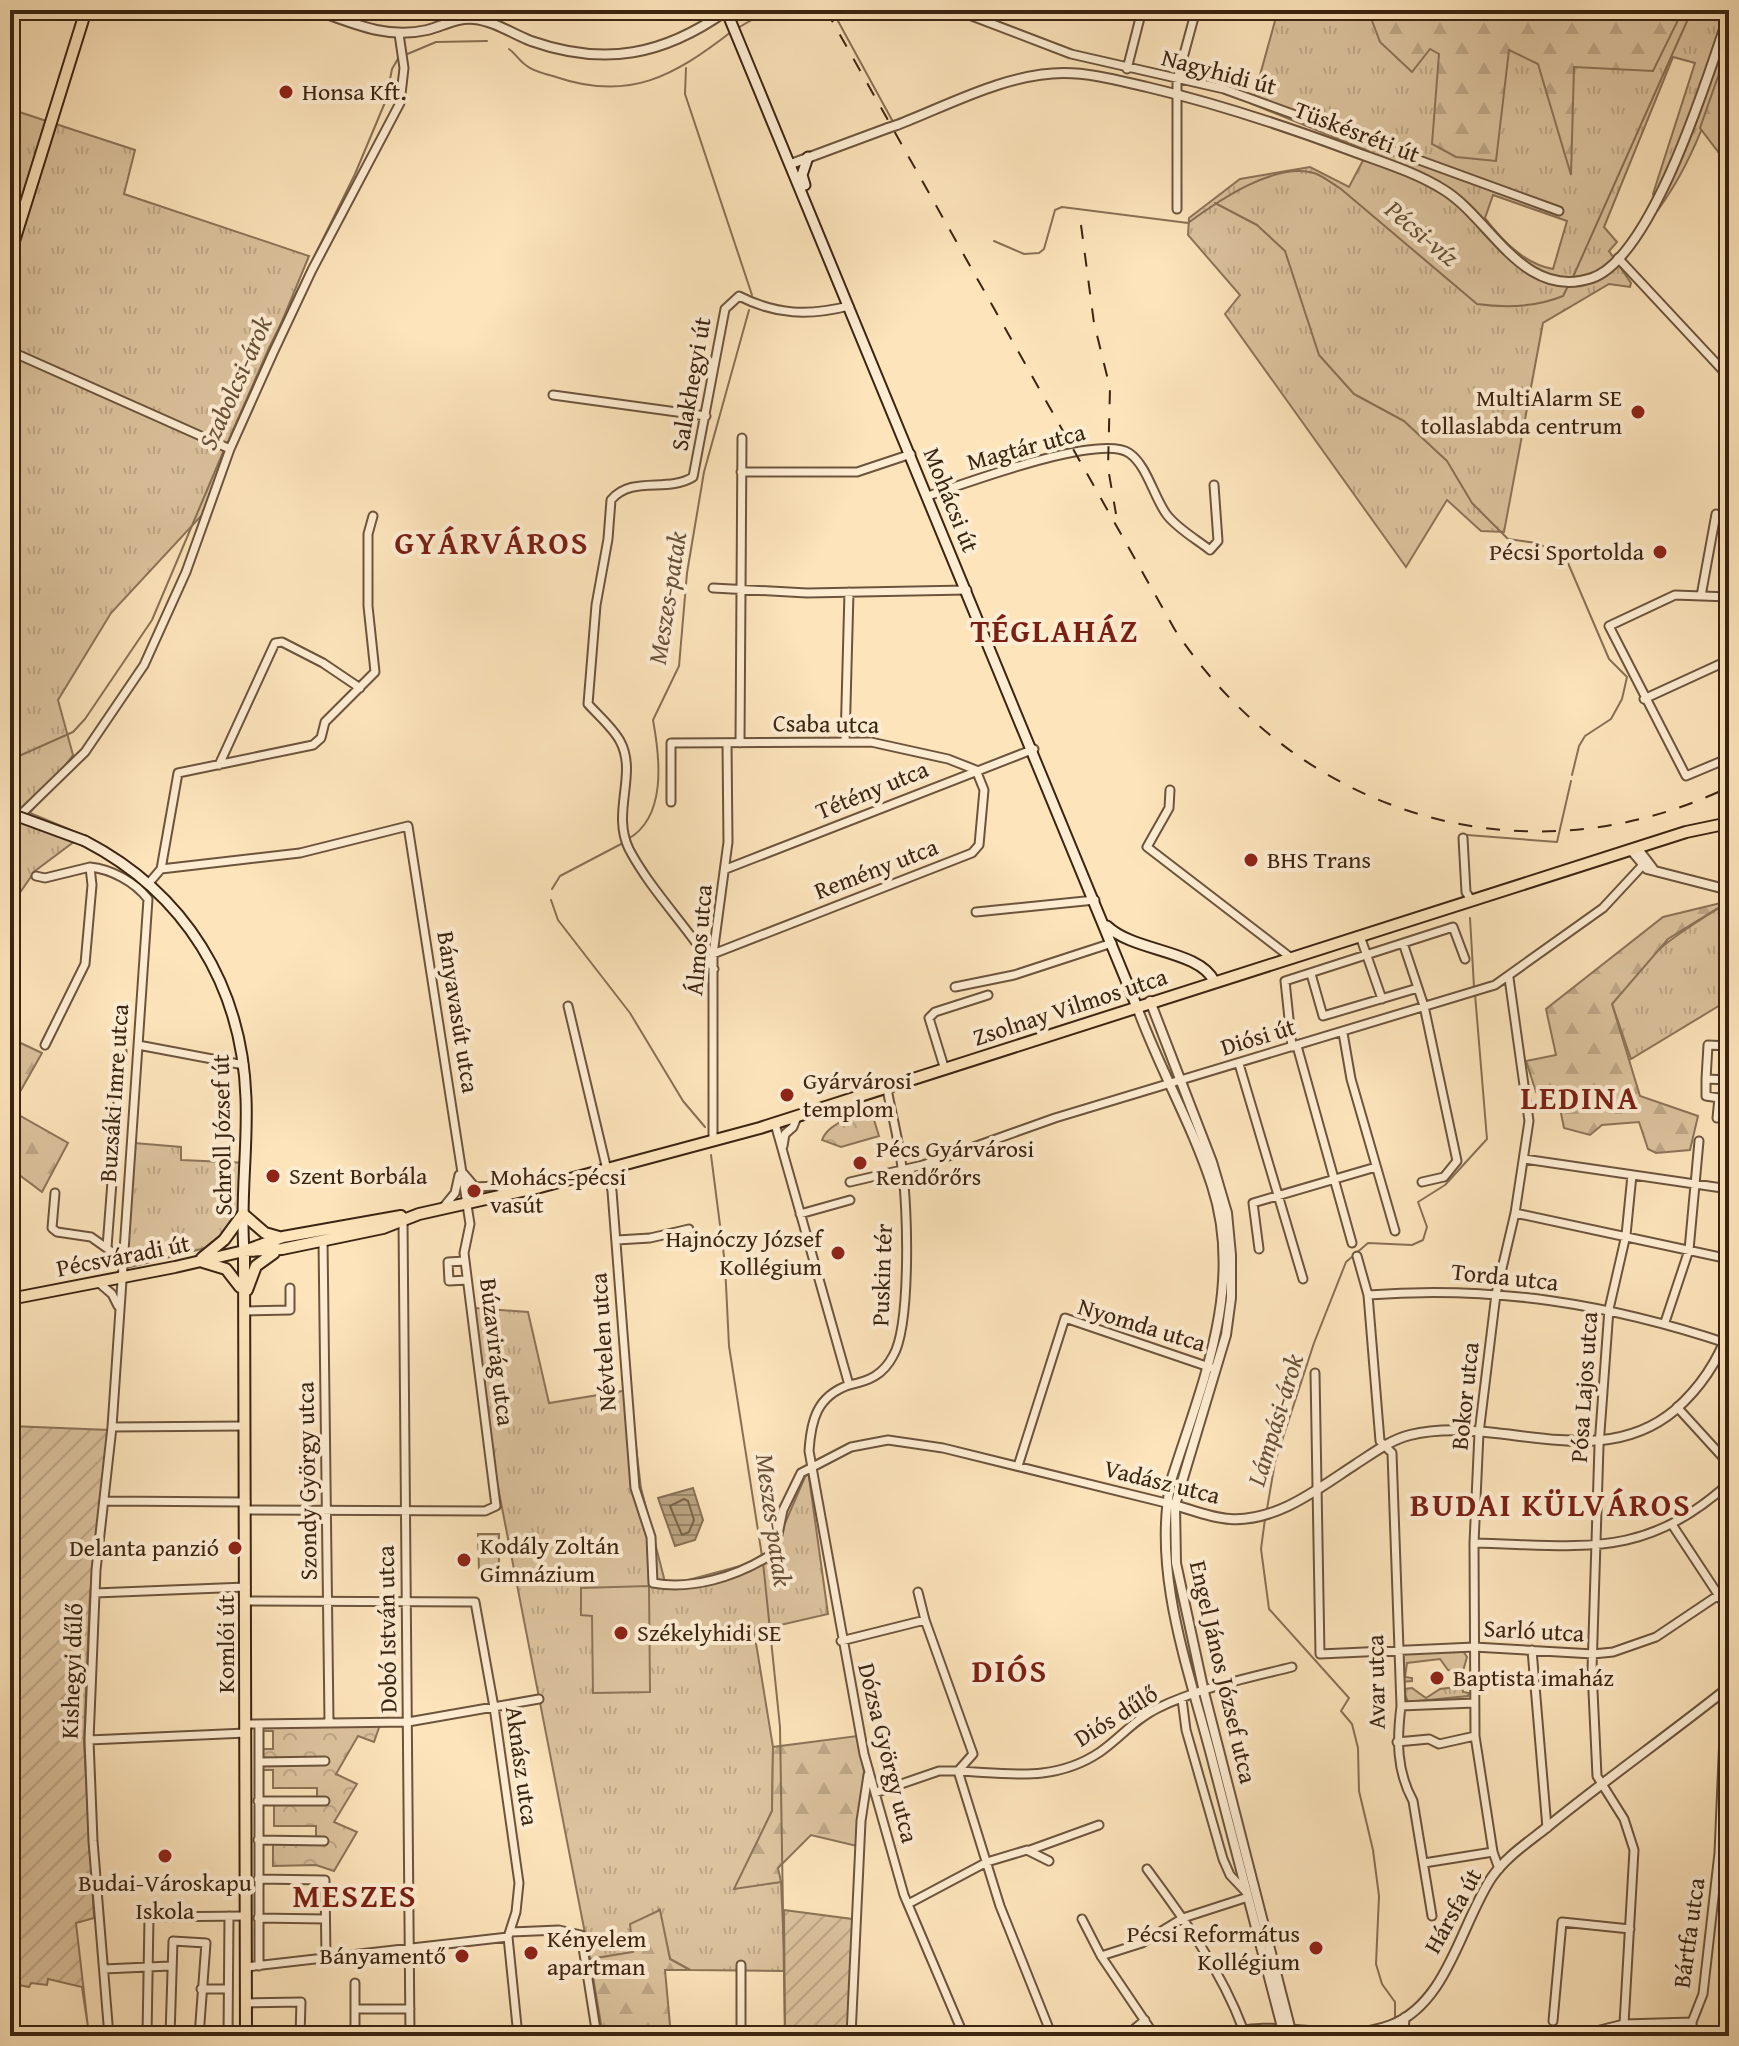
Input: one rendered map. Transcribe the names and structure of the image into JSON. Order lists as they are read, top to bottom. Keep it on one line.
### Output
{"streets":{"main road":["Mohácsi út","Zsolnay Vilmos utca","Schroll József út","Pécsváradi út","Komlói út"],"street":["Nagyhidi út","Tüskésréti út","Salakhegyi út","Magtár utca","Csaba utca","Tétény utca","Remény utca","Álmos utca","Bányavasút utca","Diósi út","Buzsáki Imre utca","Puskin tér","Torda utca","Nyomda utca","Névtelen utca","Búzavirág utca","Pósa Lajos utca","Bokor utca","Szondy György utca","Vadász utca","Dobó István utca","Sarló utca","Kishegyi dűlő","Engel János József utca","Avar utca","Diós dűlő","Dózsa György utca","Aknász utca","Hársfa út","Bártfa utca"]},"crossings":[["Tüskésréti út","Mohácsi út"],["Salakhegyi út","Mohácsi út"],["Salakhegyi út","Álmos utca"],["Magtár utca","Mohácsi út"],["Mohácsi út","Tétény utca"],["Mohácsi út","Zsolnay Vilmos utca"],["Mohácsi út","Engel János József utca"],["Csaba utca","Tétény utca"],["Csaba utca","Remény utca"],["Csaba utca","Álmos utca"],["Tétény utca","Remény utca"],["Tétény utca","Álmos utca"],["Remény utca","Álmos utca"],["Álmos utca","Zsolnay Vilmos utca"],["Zsolnay Vilmos utca","Bányavasút utca"],["Zsolnay Vilmos utca","Schroll József út"],["Zsolnay Vilmos utca","Pécsváradi út"],["Zsolnay Vilmos utca","Puskin tér"],["Zsolnay Vilmos utca","Névtelen utca"],["Zsolnay Vilmos utca","Búzavirág utca"],["Zsolnay Vilmos utca","Szondy György utca"],["Zsolnay Vilmos utca","Dobó István utca"],["Zsolnay Vilmos utca","Komlói út"],["Zsolnay Vilmos utca","Engel János József utca"],["Bányavasút utca","Búzavirág utca"],["Diósi út","Puskin tér"],["Diósi út","Bokor utca"],["Diósi út","Engel János József utca"],["Buzsáki Imre utca","Pécsváradi út"],["Buzsáki Imre utca","Kishegyi dűlő"],["Schroll József út","Pécsváradi út"],["Schroll József út","Komlói út"],["Pécsváradi út","Komlói út"],["Pécsváradi út","Kishegyi dűlő"],["Puskin tér","Dózsa György utca"],["Torda utca","Pósa Lajos utca"],["Torda utca","Bokor utca"],["Torda utca","Vadász utca"],["Torda utca","Avar utca"],["Nyomda utca","Vadász utca"],["Nyomda utca","Engel János József utca"],["Névtelen utca","Vadász utca"],["Névtelen utca","Dózsa György utca"],["Búzavirág utca","Dobó István utca"],["Pósa Lajos utca","Vadász utca"],["Pósa Lajos utca","Sarló utca"],["Pósa Lajos utca","Hársfa út"],["Bokor utca","Vadász utca"],["Bokor utca","Sarló utca"],["Bokor utca","Hársfa út"],["Vadász utca","Sarló utca"],["Vadász utca","Engel János József utca"],["Vadász utca","Avar utca"],["Vadász utca","Dózsa György utca"],["Dobó István utca","Aknász utca"],["Sarló utca","Avar utca"],["Engel János József utca","Diós dűlő"],["Engel János József utca","Hársfa út"],["Diós dűlő","Dózsa György utca"],["Hársfa út","Bártfa utca"]],"districts":["GYÁRVÁROS","TÉGLAHÁZ","LEDINA","BUDAI KÜLVÁROS","DIÓS","MESZES"],"water":["Pécsi-víz","Szabolcsi-árok","Meszes-patak","Lámpási-árok"],"places":["Honsa Kft.","MultiAlarm SE tollaslabda centrum","Pécsi Sportolda","BHS Trans","Gyárvárosi templom","Pécs Gyárvárosi Rendőrőrs","Szent Borbála","Mohács-pécsi vasút","Hajnóczy József Kollégium","Delanta panzió","Kodály Zoltán Gimnázium","Székelyhidi SE","Baptista imaház","Budai-Városkapu Iskola","Pécsi Református Kollégium","Kényelem apartman","Bányamentő"]}
